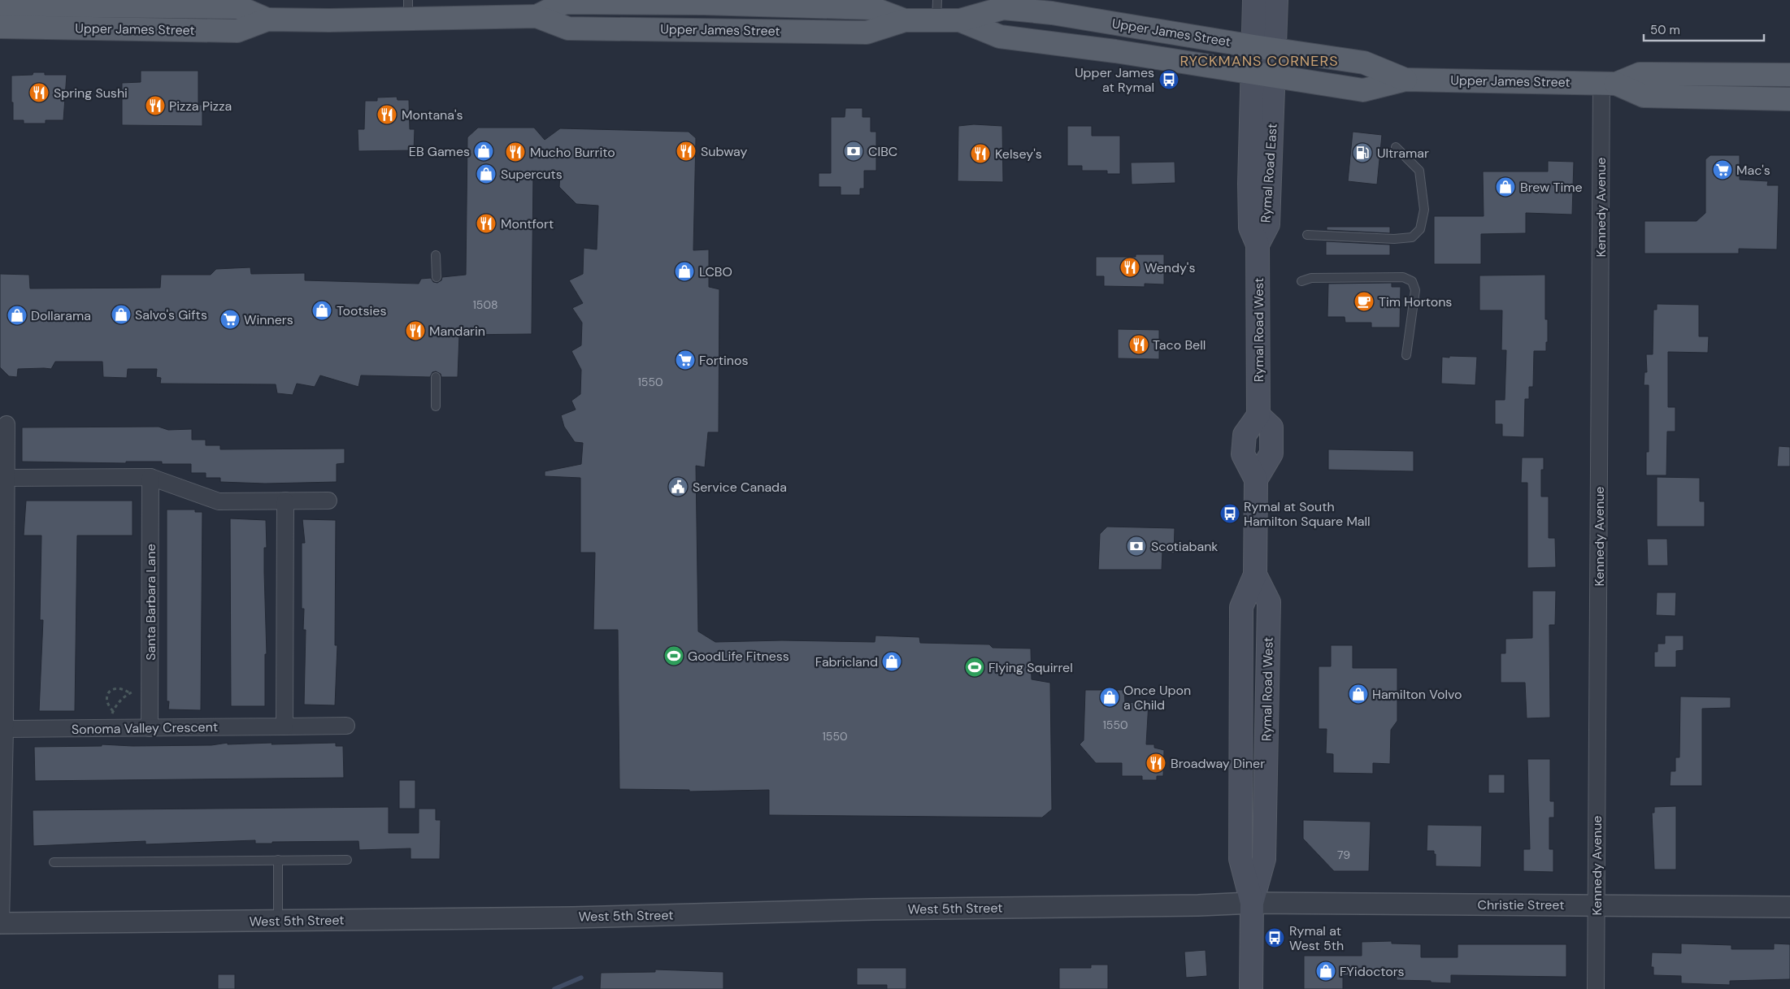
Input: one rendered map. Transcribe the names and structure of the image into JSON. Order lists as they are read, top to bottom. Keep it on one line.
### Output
{"streets":{"main road":["Upper James Street","Rymal Road East","Rymal Road West"],"street":["Kennedy Avenue","Santa Barbara Lane","Sonoma Valley Crescent","Christie Street","West 5th Street"]},"crossings":[["Upper James Street","Rymal Road East"],["Upper James Street","Kennedy Avenue"],["Rymal Road East","Rymal Road West"],["Kennedy Avenue","Christie Street"],["Rymal Road West","Christie Street"],["Rymal Road West","West 5th Street"],["Santa Barbara Lane","Sonoma Valley Crescent"],["Christie Street","West 5th Street"]],"districts":["RYCKMANS CORNERS"],"places":{"bus stop":["Upper James at Rymal","Rymal at South Hamilton Square Mall","Rymal at West 5th"],"restaurant":["Spring Sushi","Pizza Pizza","Montana's","Subway","Mucho Burrito","Kelsey's","Montfort","Wendy's","Mandarin","Taco Bell","Broadway Diner"],"shop":["EB Games","Supercuts","Brew Time","LCBO","Tootsies","Salvo's Gifts","Dollarama","Fabricland","Hamilton Volvo","Once Upon a Child","FYidoctors"],"bank":["CIBC","Scotiabank"],"fuel station":["Ultramar"],"supermarket":["Mac's","Winners","Fortinos"],"cafe":["Tim Hortons"],"public building":["Service Canada"],"sports":["GoodLife Fitness","Flying Squirrel"]},"house_numbers":["1508","1550","1550","1550","79"],"scale_bar":"50 m"}
